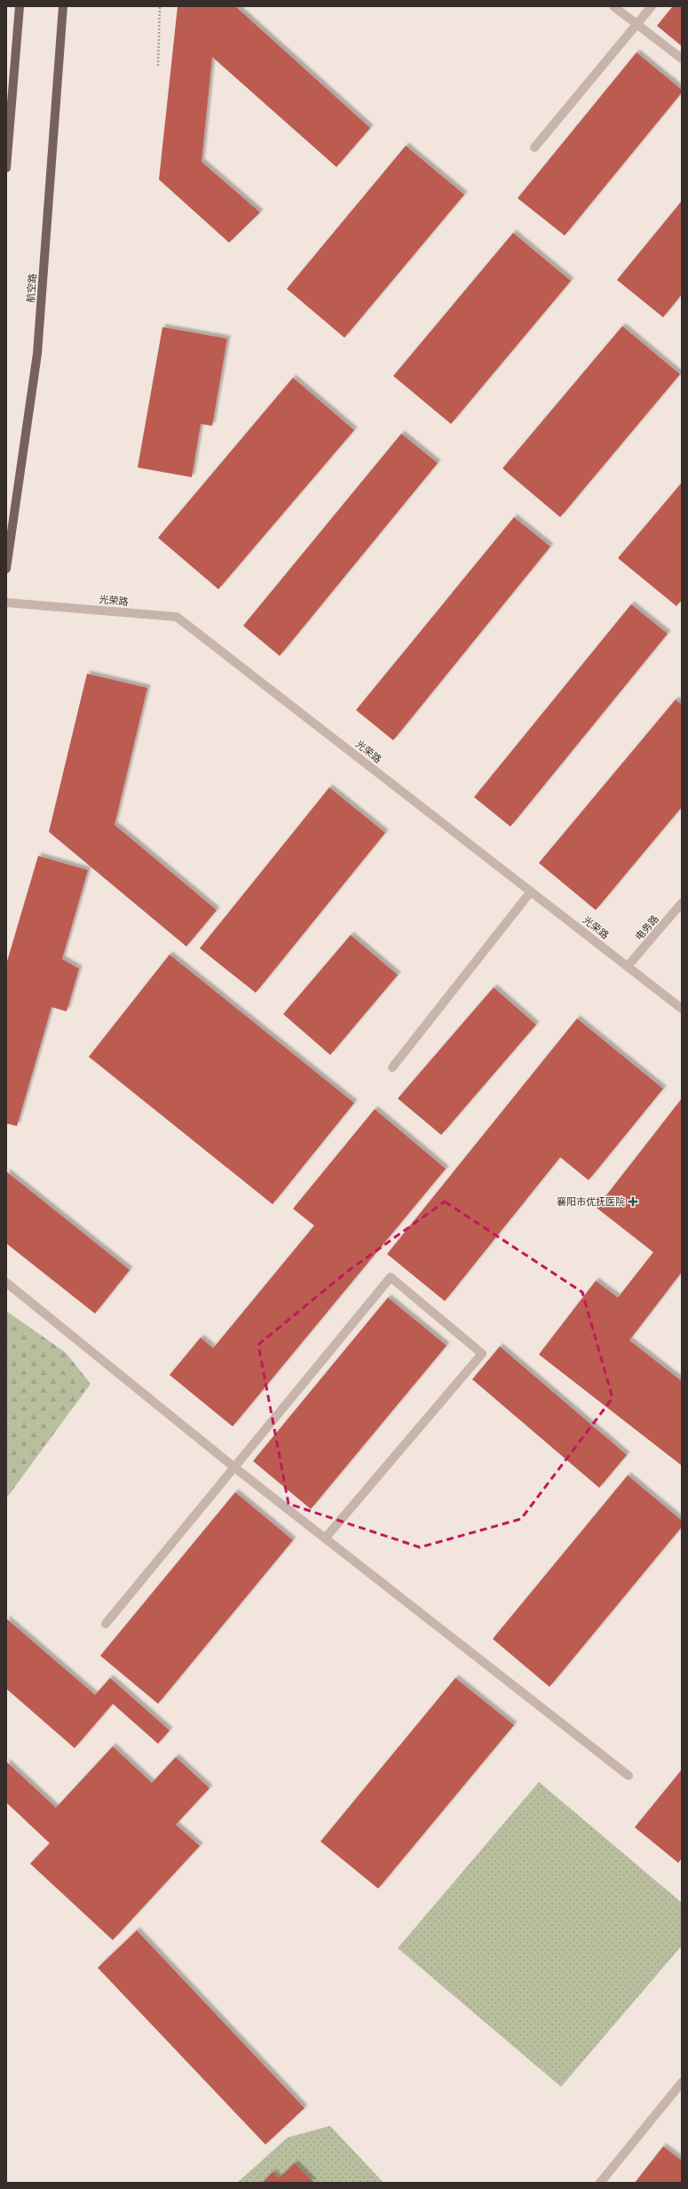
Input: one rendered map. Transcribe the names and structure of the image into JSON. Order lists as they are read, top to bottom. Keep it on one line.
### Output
{"streets":{"main road":["航空路"],"street":["光荣路","电务路"]},"crossings":[["光荣路","电务路"]],"places":{"health":["襄阳市优抚医院"]}}
